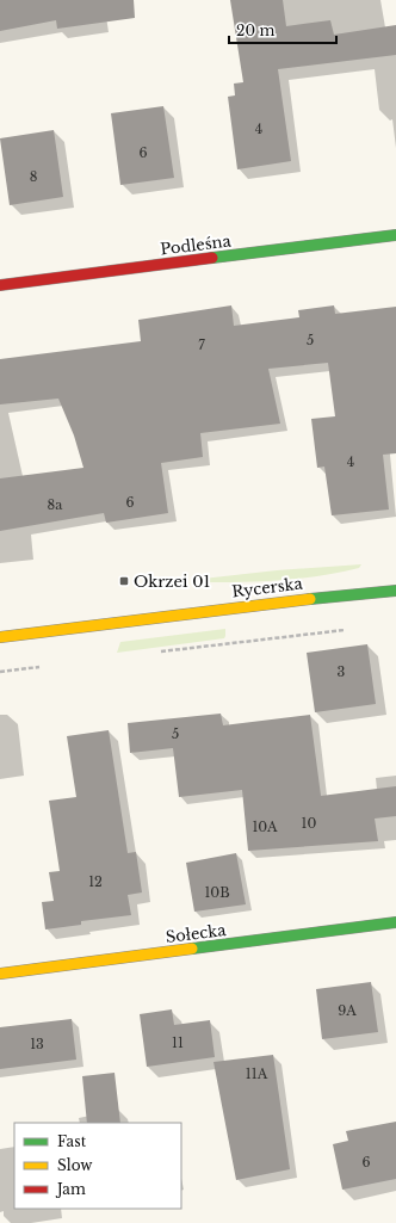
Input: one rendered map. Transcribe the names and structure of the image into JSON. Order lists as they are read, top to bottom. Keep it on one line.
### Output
{"streets":{"street":["Podleśna","Rycerska","Sołecka"]},"places":{"transit":["Okrzei 01"]},"house_numbers":["4","6","8","5","7","4","6","8a","3","5","10","10A","12","10B","9A","11","13","11A","6"],"legend":["Fast","Slow","Jam"],"scale_bar":"20 m"}
